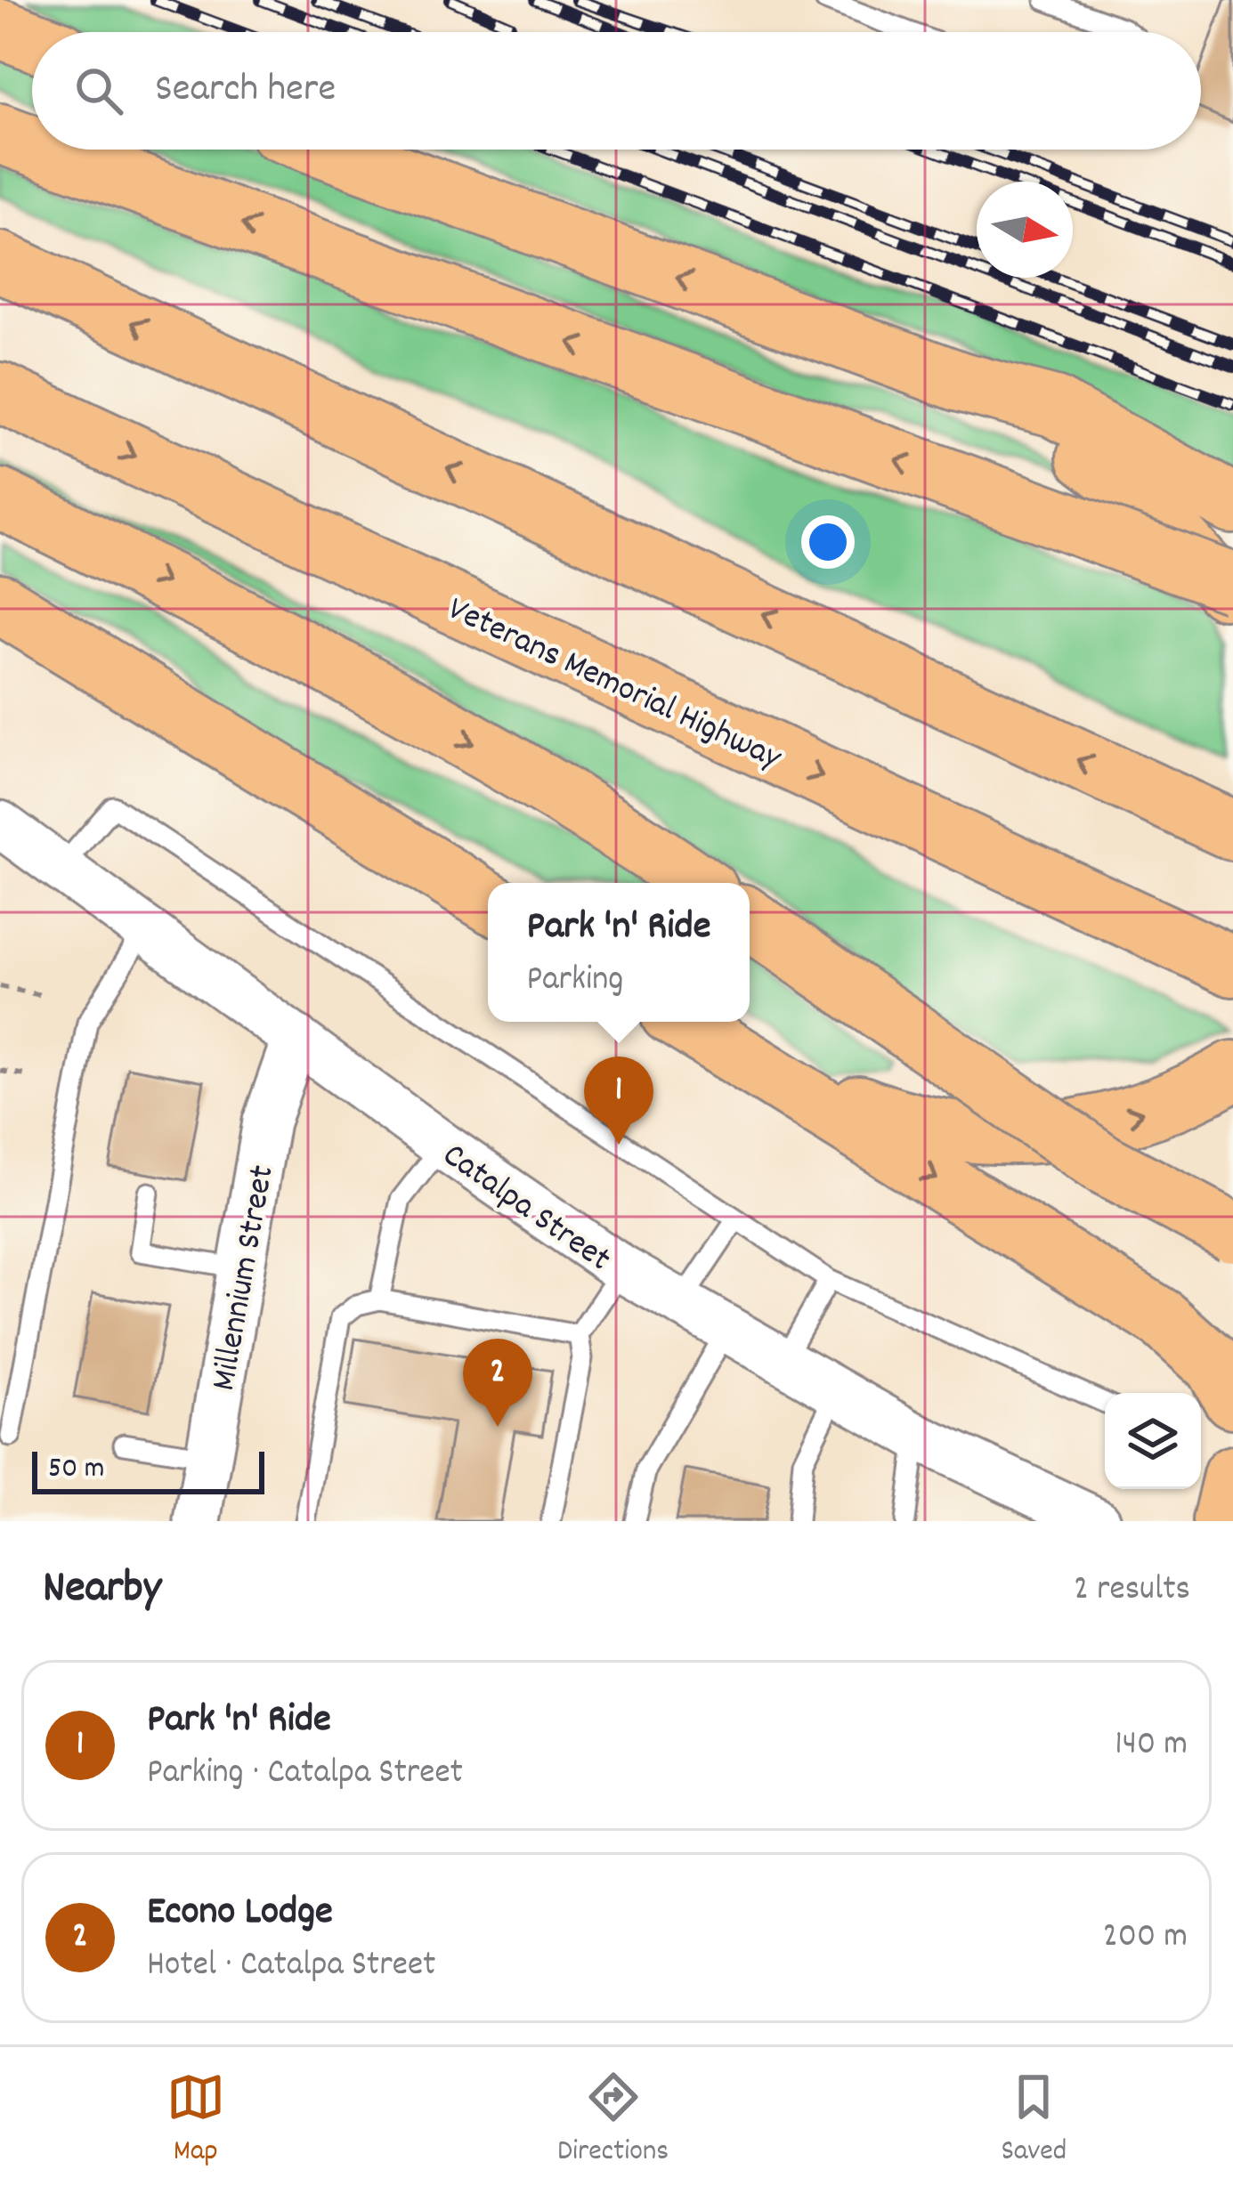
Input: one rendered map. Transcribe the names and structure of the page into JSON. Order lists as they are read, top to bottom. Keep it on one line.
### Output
{"streets":{"main road":["Veterans Memorial Highway"],"street":["Catalpa Street","Millennium Street"]},"crossings":[["Catalpa Street","Millennium Street"]],"scale_bar":"50 m","north":"right","page":{"search":"Search here","popup":["Park 'n' Ride","Parking"],"pins":["1","2"],"scale":"50 m","heading":["Nearby","2 results"],"list":[{"mark":"1","name":"Park 'n' Ride","note":"Parking · Catalpa Street","value":"140 m"},{"mark":"2","name":"Econo Lodge","note":"Hotel · Catalpa Street","value":"200 m"}],"nav":["Map","Directions","Saved"]}}
